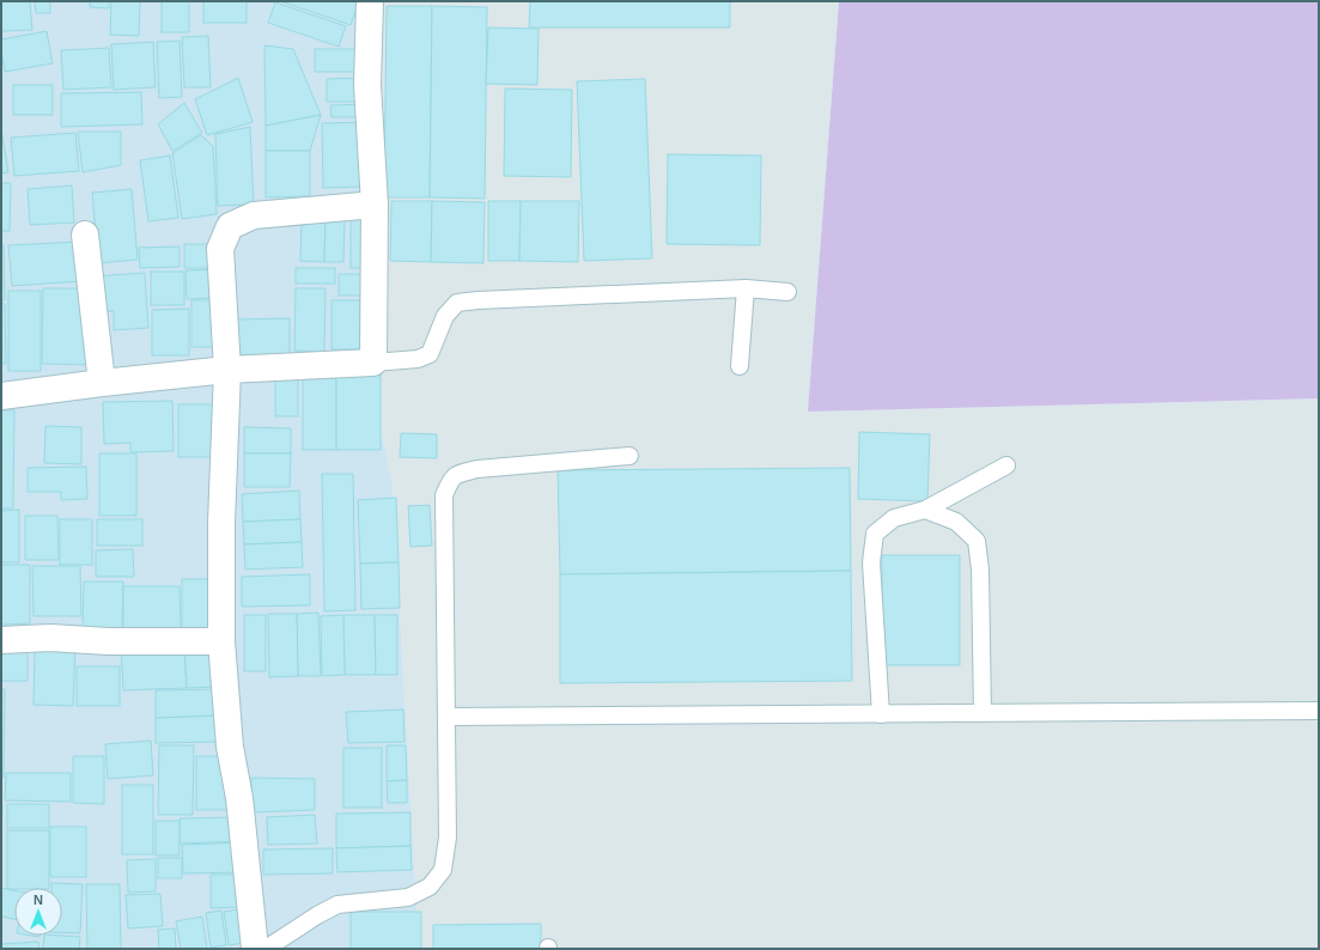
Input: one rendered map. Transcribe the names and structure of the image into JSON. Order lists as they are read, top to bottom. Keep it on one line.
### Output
{"north":"top"}
